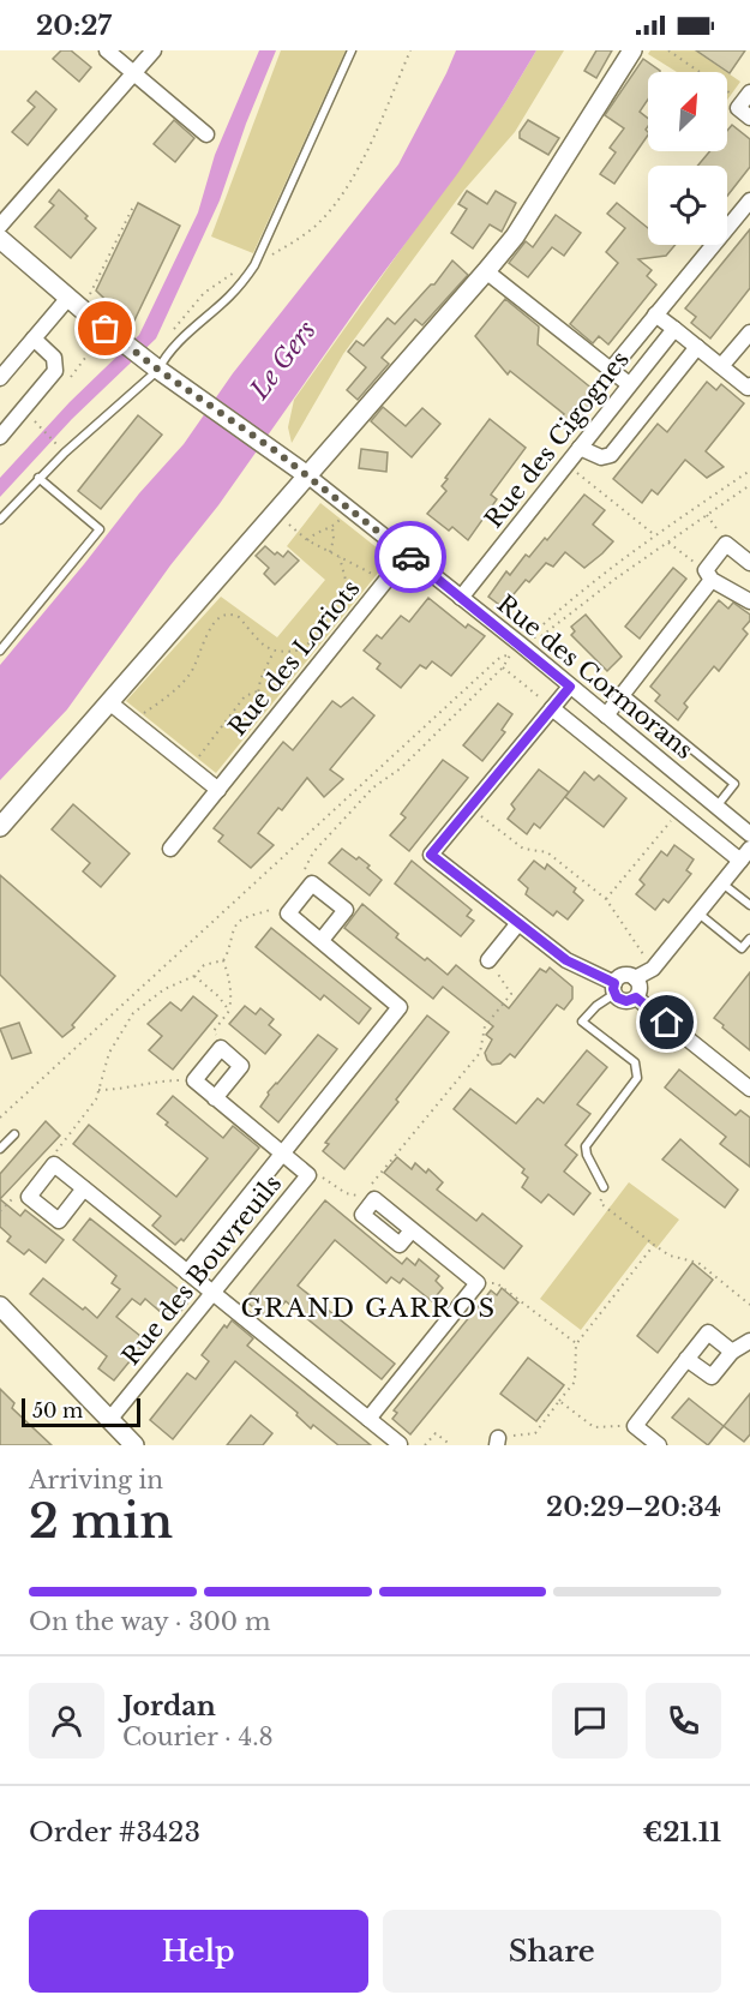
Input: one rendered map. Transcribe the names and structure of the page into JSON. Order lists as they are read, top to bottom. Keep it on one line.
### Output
{"streets":{"street":["Rue des Cigognes","Rue des Loriots","Rue des Cormorans","Rue des Bouvreuils"]},"crossings":[["Rue des Cigognes","Rue des Cormorans"],["Rue des Loriots","Rue des Cormorans"]],"districts":["GRAND GARROS"],"water":["Le Gers"],"scale_bar":"50 m","north":"top right","page":{"status":"20:27","scale":"50 m","heading":["2 min","Arriving in","20:29–20:34"],"panel":["Jordan","Courier · 4.8","Order #3423","€21.11"],"bar":"On the way · 300 m","buttons":["Help","Share"]}}
